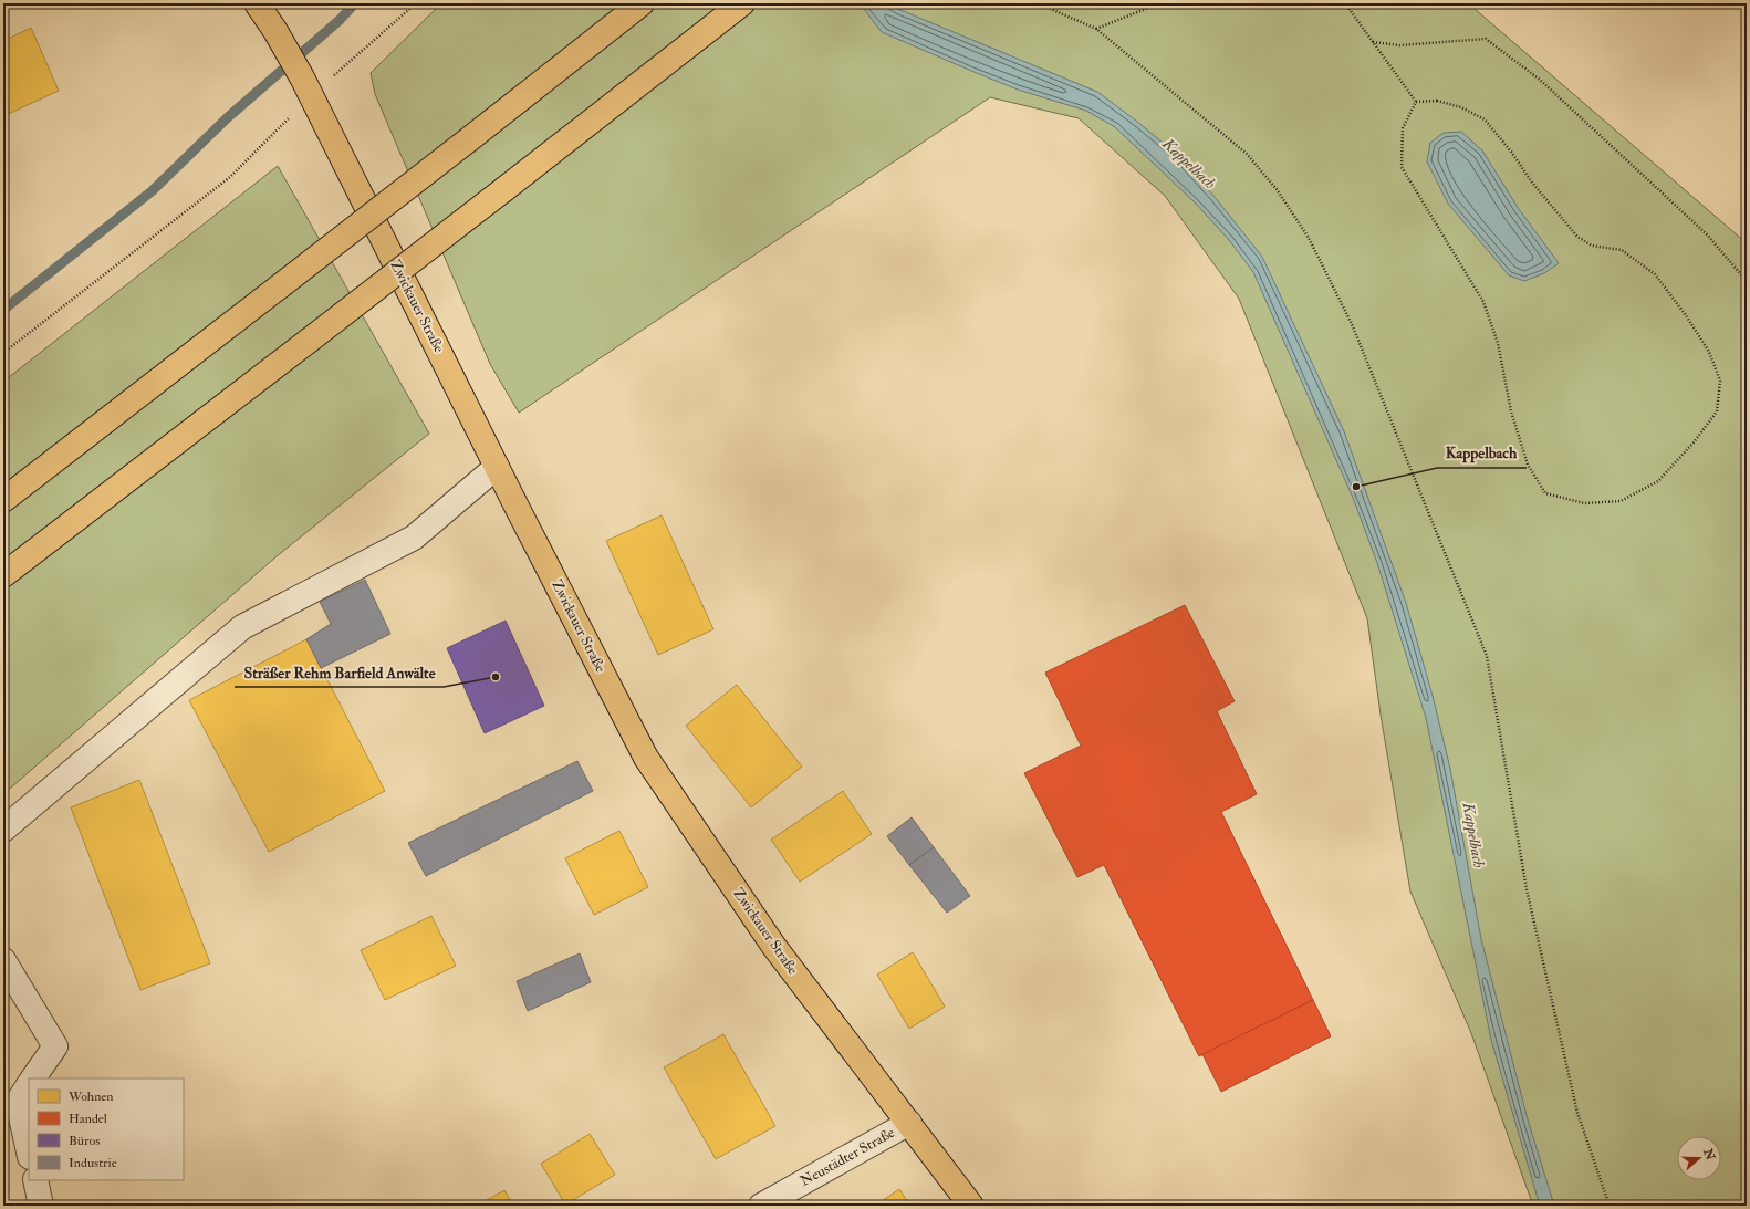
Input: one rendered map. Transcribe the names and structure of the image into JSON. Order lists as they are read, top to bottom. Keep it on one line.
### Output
{"streets":{"main road":["Zwickauer Straße"],"street":["Neustädter Straße"]},"crossings":[["Zwickauer Straße","Neustädter Straße"]],"water":["Kappelbach"],"places":["Kappelbach","Sträßer Rehm Barfield Anwälte"],"legend":["Wohnen","Handel","Büros","Industrie"],"north":"right"}
